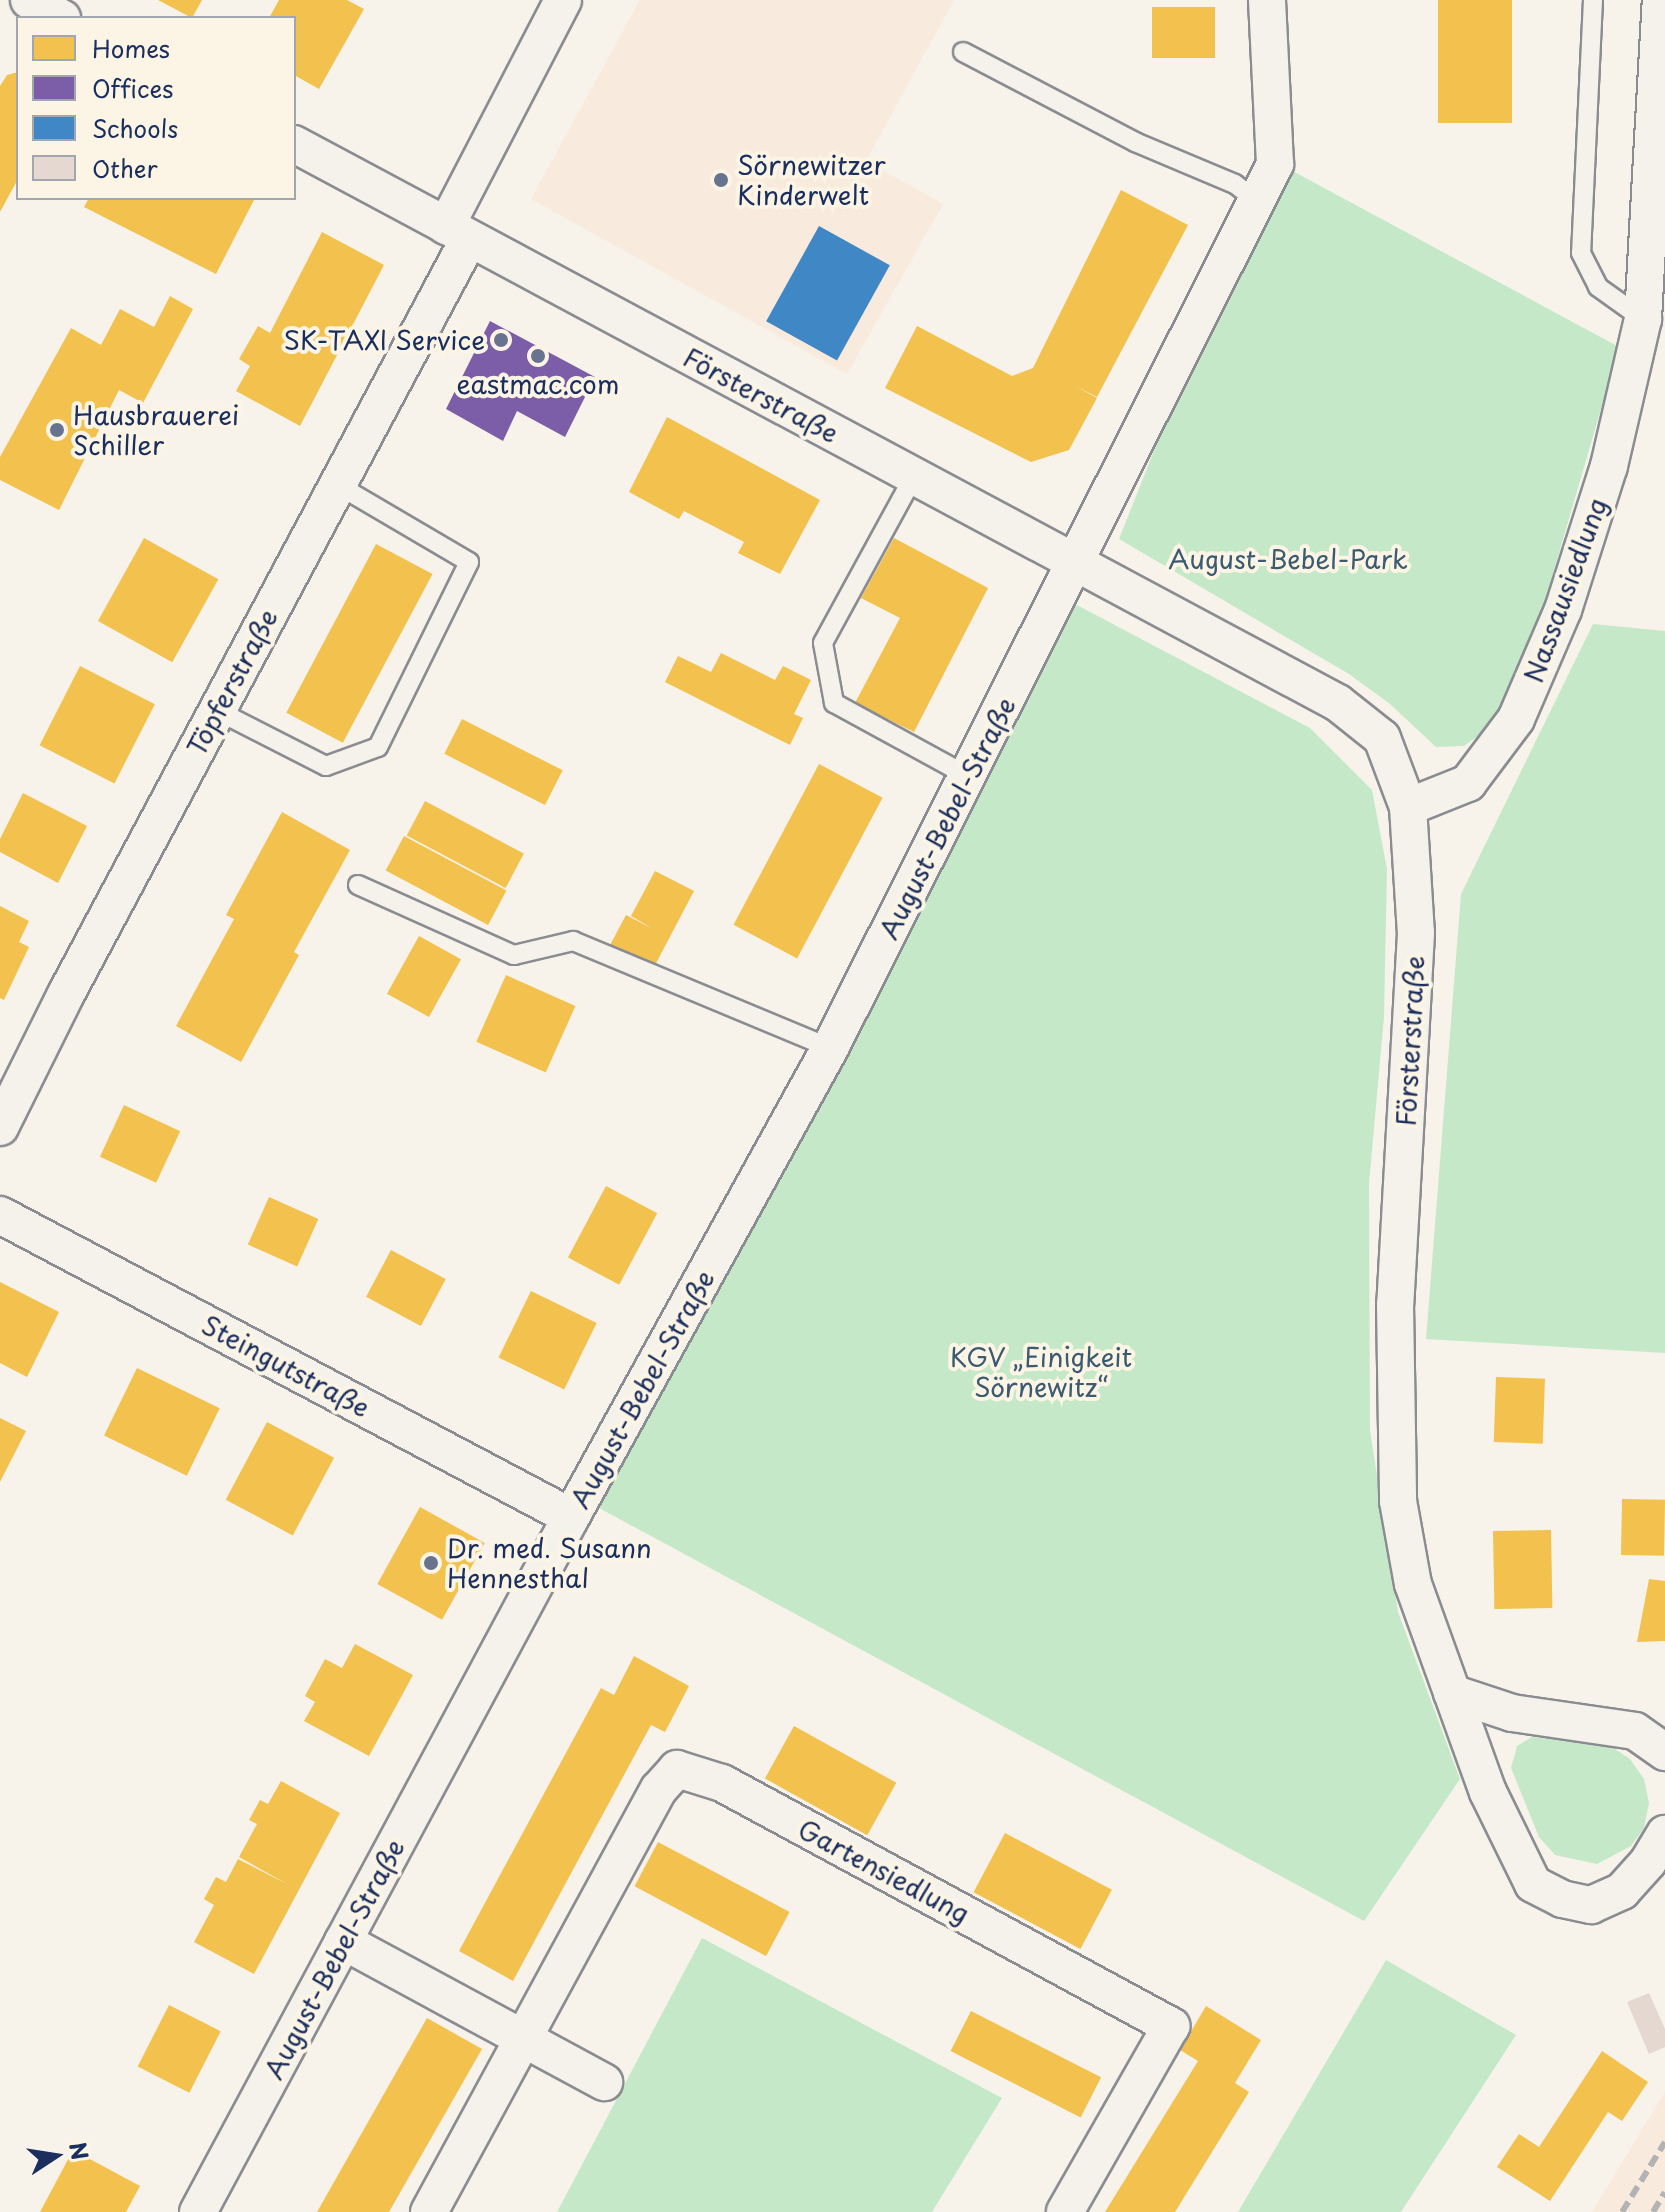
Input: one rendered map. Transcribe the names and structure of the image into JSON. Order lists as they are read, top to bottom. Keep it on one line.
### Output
{"streets":{"street":["Försterstraße","Nassausiedlung","Töpferstraße","August-Bebel-Straße","Steingutstraße","Gartensiedlung"]},"crossings":[["Försterstraße","Nassausiedlung"],["Försterstraße","Töpferstraße"],["Försterstraße","August-Bebel-Straße"],["August-Bebel-Straße","Steingutstraße"]],"parks":["August-Bebel-Park","KGV „Einigkeit Sörnewitz“"],"places":["Sörnewitzer Kinderwelt","SK-TAXI Service","eastmac.com","Hausbrauerei Schiller","Dr. med. Susann Hennesthal"],"legend":["Homes","Offices","Schools","Other"],"north":"right"}
